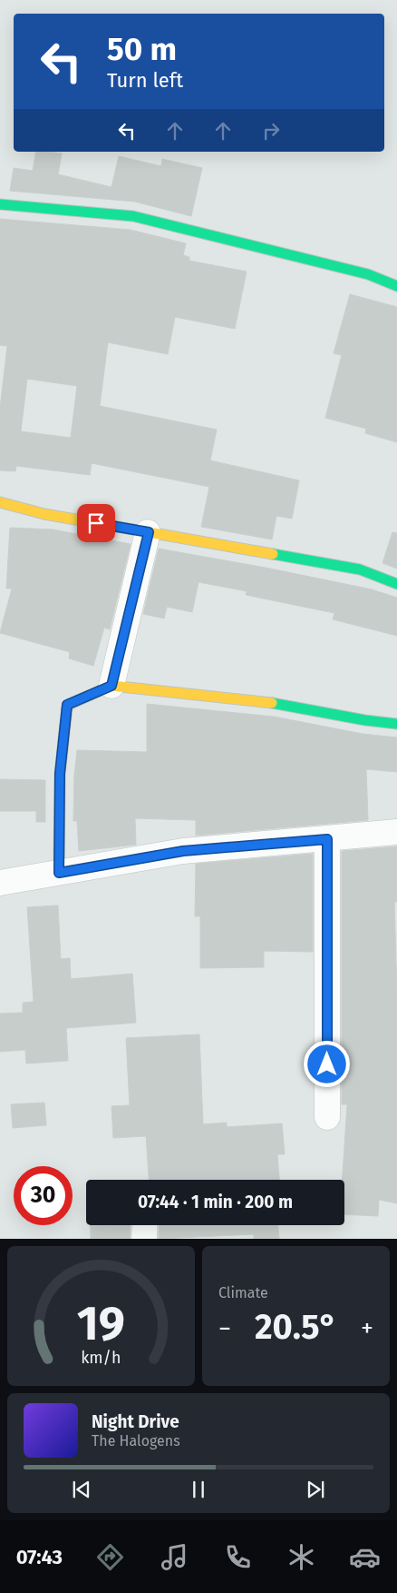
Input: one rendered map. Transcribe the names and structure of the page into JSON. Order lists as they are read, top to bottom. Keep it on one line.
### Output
{"page":{"turn":["50 m","Turn left"],"limit":"30","trip":"07:44 · 1 min · 200 m","tile":"Climate","heat":["−","20.5°","+"],"song":["Night Drive","The Halogens"],"tabs":"07:43","gauge":["19","km/h"]}}
